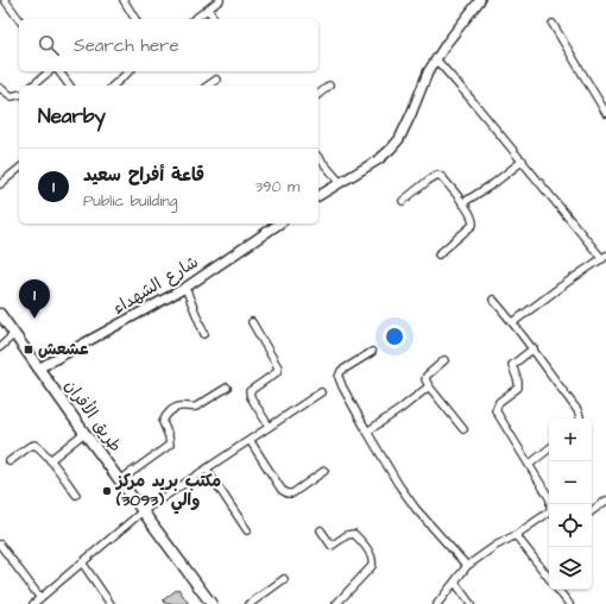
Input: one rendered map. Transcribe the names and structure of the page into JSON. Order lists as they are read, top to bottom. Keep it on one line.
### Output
{"streets":{"main road":["طريق الأفران"],"street":["شارع الشهداء"]},"crossings":[["شارع الشهداء","طريق الأفران"]],"places":{"transit":["عشعش"],"other":["مكتب بريد مركز والي (3093)"]},"page":{"search":"Search here","heading":"Nearby","list":[{"mark":"1","name":"قاعة أفراح سعيد","note":"Public building","value":"390 m"}],"pins":"1","map_buttons":["+","−"]}}
